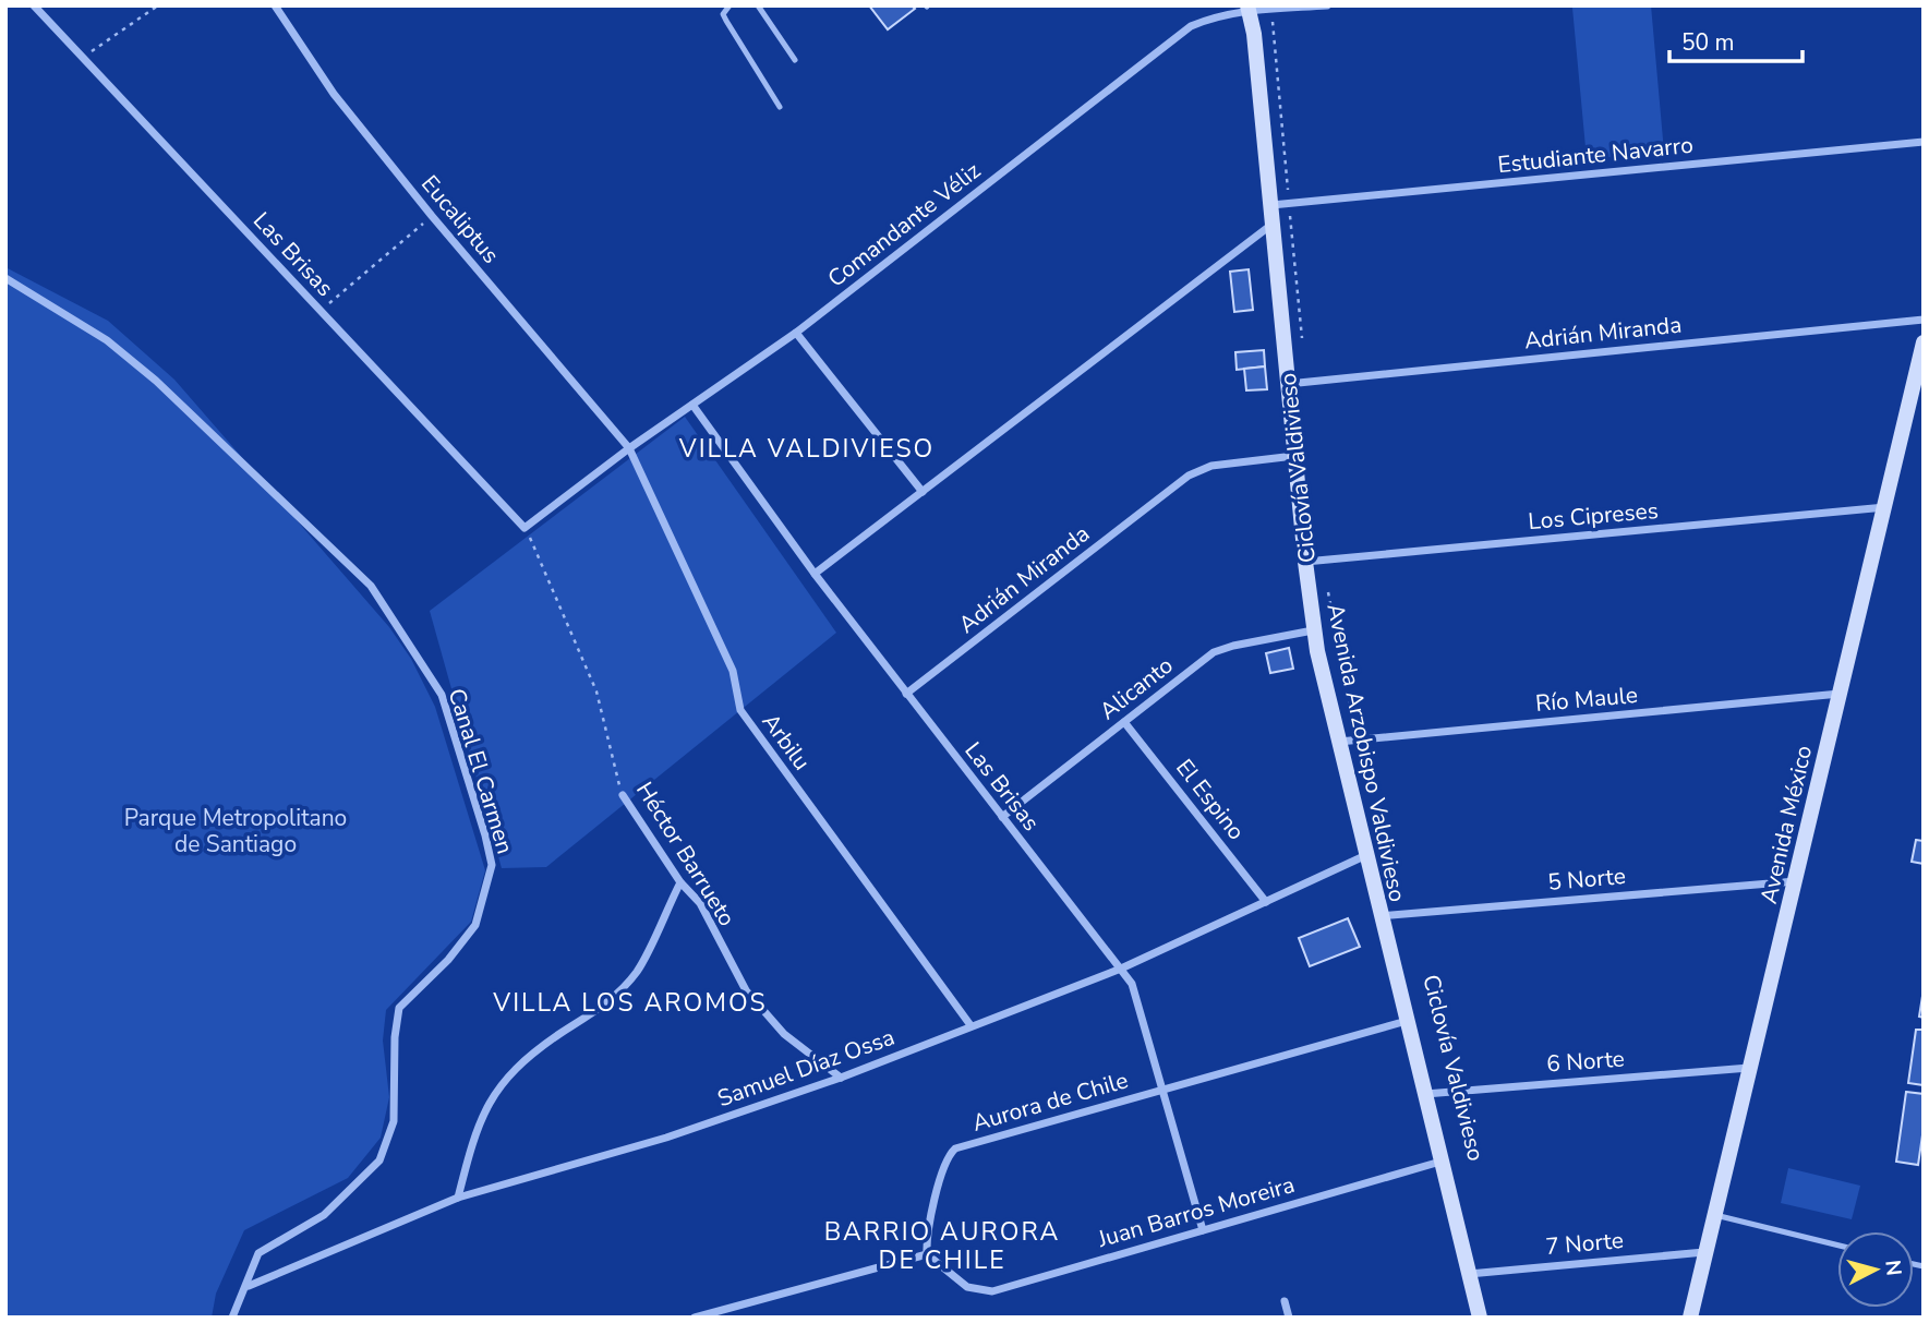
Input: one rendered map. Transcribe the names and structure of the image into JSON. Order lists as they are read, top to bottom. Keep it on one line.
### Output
{"streets":{"street":["Estudiante Navarro","Eucaliptus","Comandante Véliz","Las Brisas","Adrián Miranda","Los Cipreses","Alicanto","Río Maule","Arbilu","Avenida Arzobispo Valdivieso","Canal El Carmen","El Espino","Avenida México","Héctor Barrueto","5 Norte","6 Norte","Samuel Díaz Ossa","Aurora de Chile","Juan Barros Moreira","7 Norte"],"path":["Ciclovía Valdivieso"]},"crossings":[["Estudiante Navarro","Ciclovía Valdivieso"],["Estudiante Navarro","Avenida Arzobispo Valdivieso"],["Eucaliptus","Comandante Véliz"],["Eucaliptus","Arbilu"],["Comandante Véliz","Las Brisas"],["Comandante Véliz","Ciclovía Valdivieso"],["Comandante Véliz","Arbilu"],["Comandante Véliz","Avenida Arzobispo Valdivieso"],["Comandante Véliz","Héctor Barrueto"],["Las Brisas","Adrián Miranda"],["Las Brisas","Alicanto"],["Las Brisas","Héctor Barrueto"],["Las Brisas","Samuel Díaz Ossa"],["Las Brisas","Aurora de Chile"],["Las Brisas","Juan Barros Moreira"],["Adrián Miranda","Avenida Arzobispo Valdivieso"],["Ciclovía Valdivieso","Río Maule"],["Los Cipreses","Avenida Arzobispo Valdivieso"],["Los Cipreses","Avenida México"],["Alicanto","Avenida Arzobispo Valdivieso"],["Alicanto","El Espino"],["Río Maule","Avenida Arzobispo Valdivieso"],["Río Maule","Avenida México"],["Arbilu","Samuel Díaz Ossa"],["Avenida Arzobispo Valdivieso","5 Norte"],["Avenida Arzobispo Valdivieso","6 Norte"],["Avenida Arzobispo Valdivieso","Samuel Díaz Ossa"],["Avenida Arzobispo Valdivieso","Aurora de Chile"],["Avenida Arzobispo Valdivieso","Juan Barros Moreira"],["Avenida Arzobispo Valdivieso","7 Norte"],["Canal El Carmen","Samuel Díaz Ossa"],["El Espino","Samuel Díaz Ossa"],["Avenida México","5 Norte"],["Avenida México","6 Norte"],["Avenida México","7 Norte"],["Héctor Barrueto","Samuel Díaz Ossa"],["Aurora de Chile","Juan Barros Moreira"]],"districts":["VILLA VALDIVIESO","VILLA LOS AROMOS","BARRIO AURORA DE CHILE"],"parks":["Parque Metropolitano de Santiago"],"scale_bar":"50 m","north":"right"}
